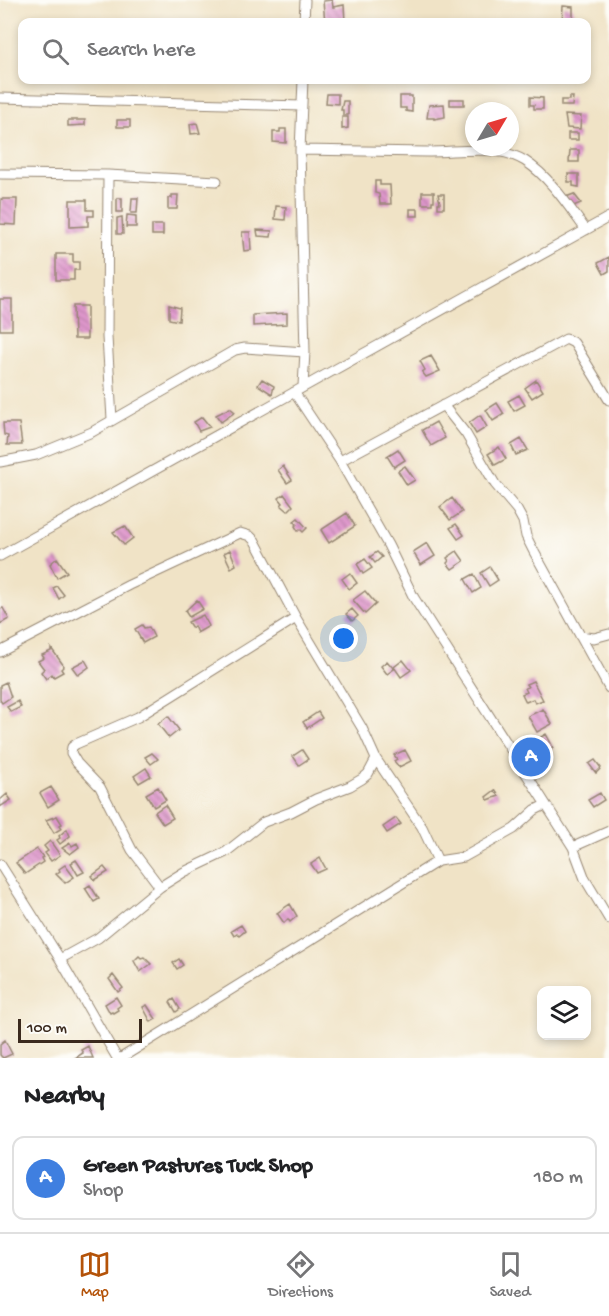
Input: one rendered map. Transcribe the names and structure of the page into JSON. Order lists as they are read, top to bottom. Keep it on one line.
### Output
{"scale_bar":"100 m","north":"top right","page":{"search":"Search here","pins":"A","scale":"100 m","heading":"Nearby","list":[{"mark":"A","name":"Green Pastures Tuck Shop","note":"Shop","value":"180 m"}],"nav":["Map","Directions","Saved"]}}
